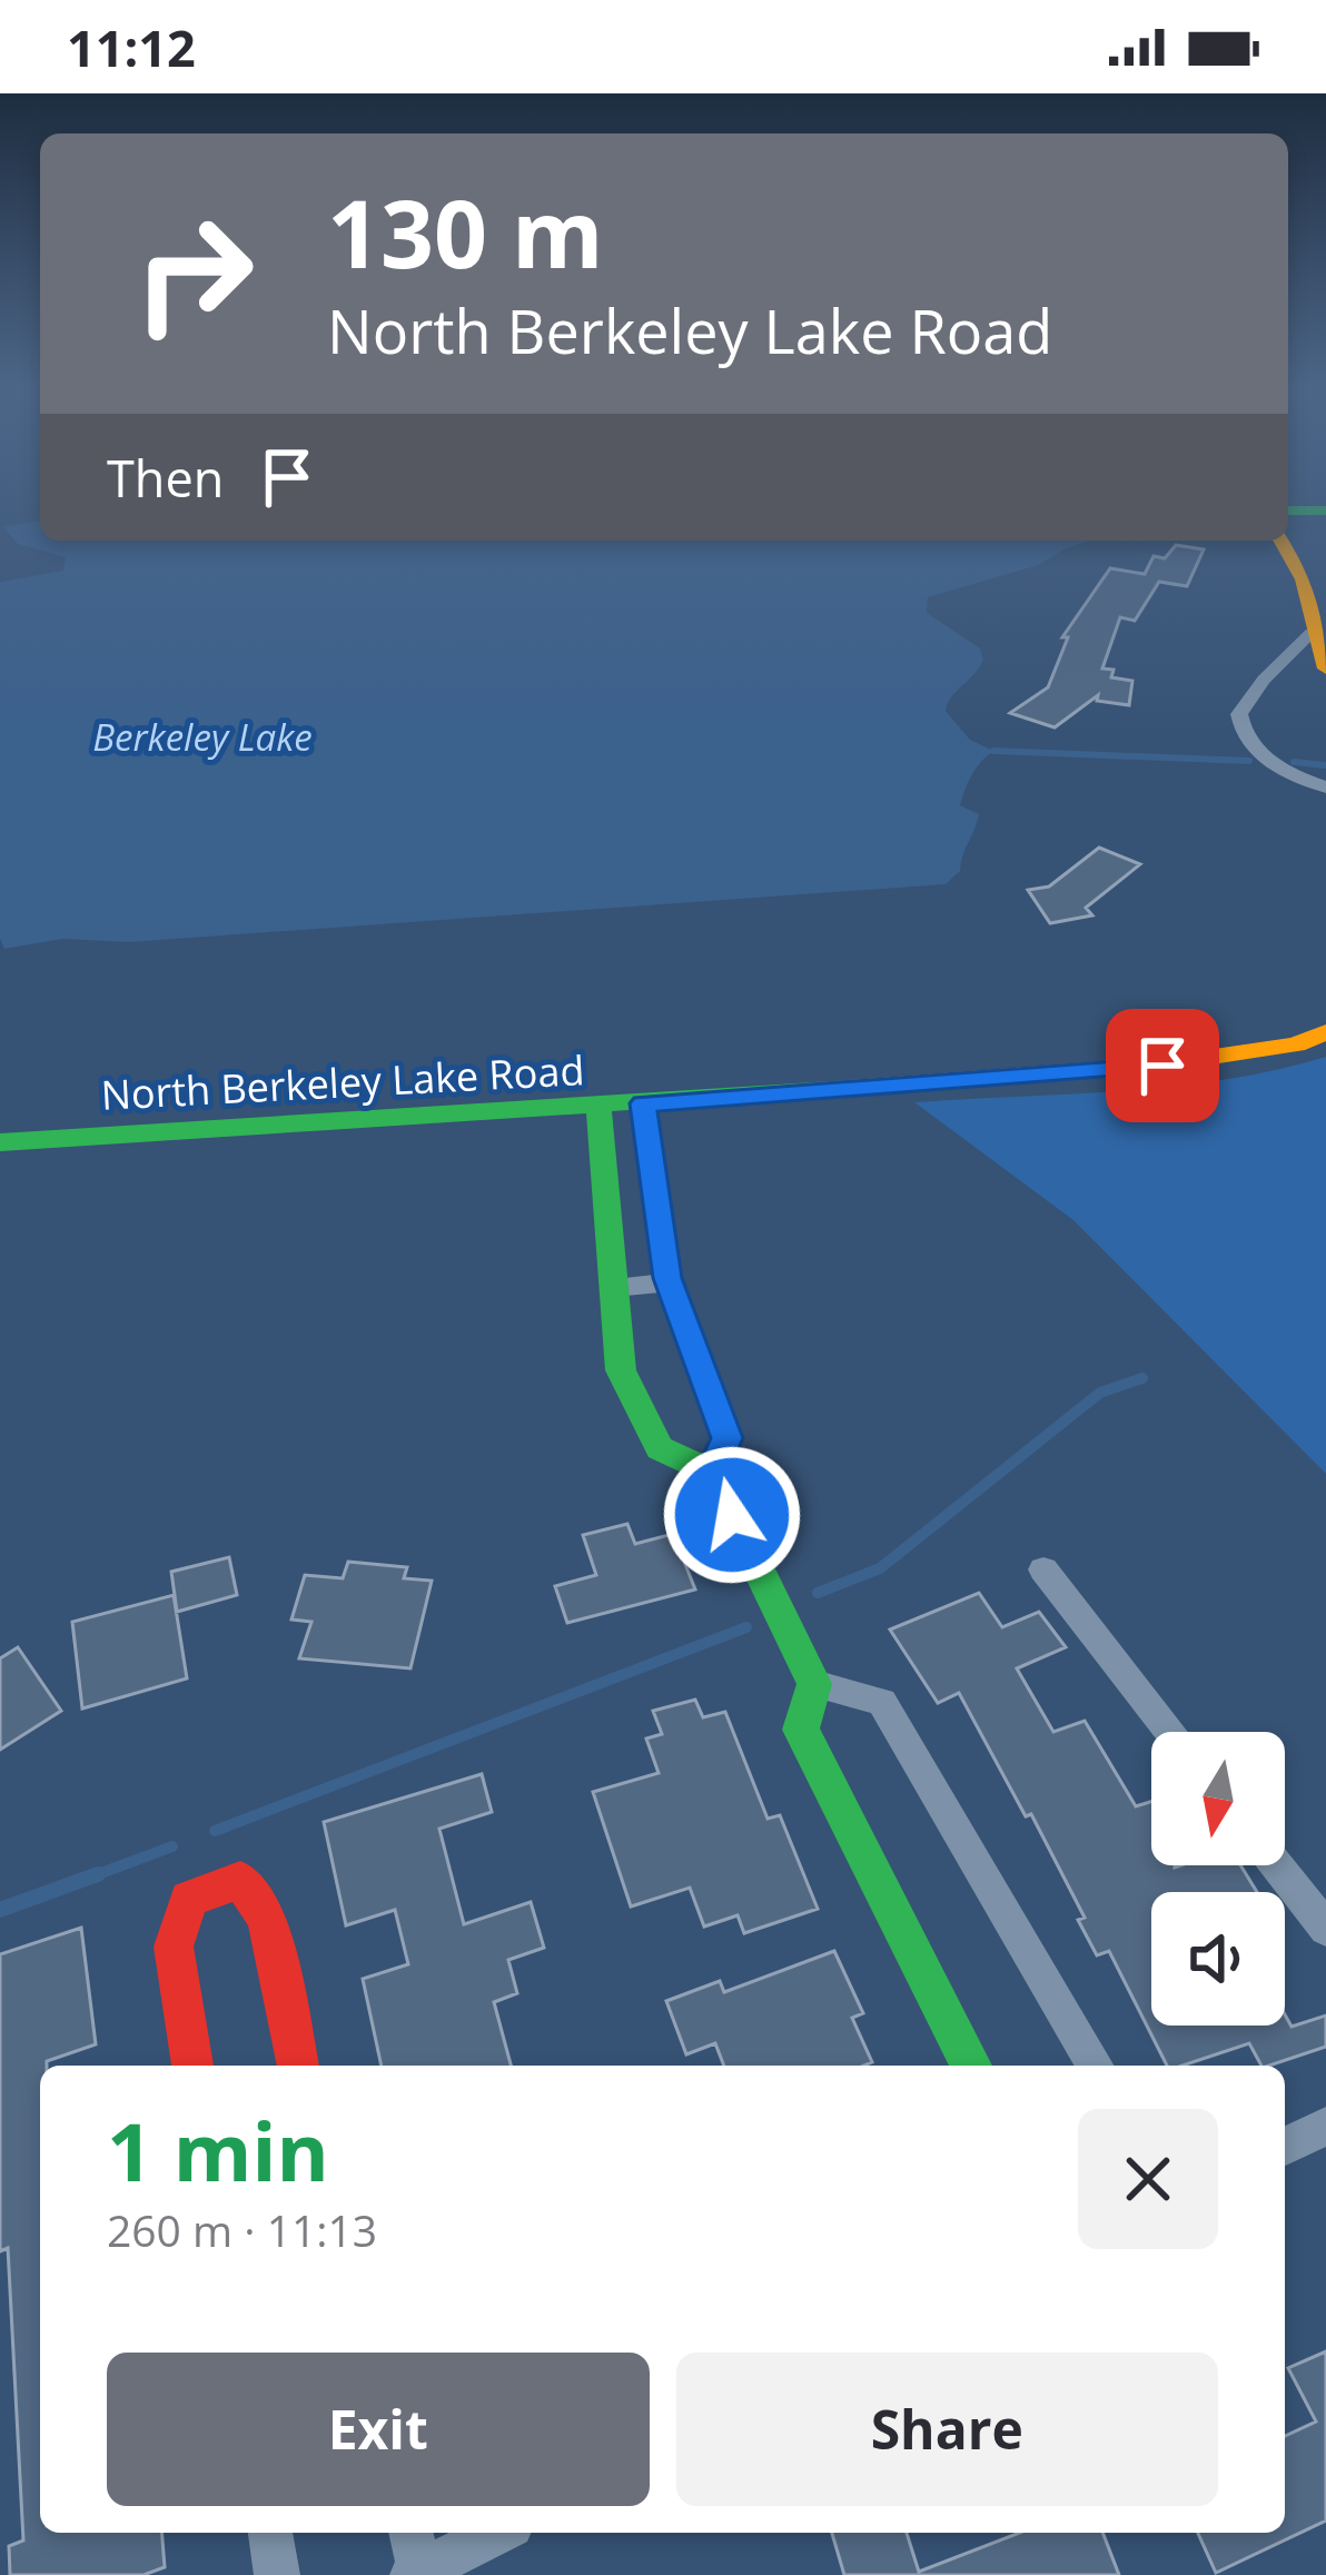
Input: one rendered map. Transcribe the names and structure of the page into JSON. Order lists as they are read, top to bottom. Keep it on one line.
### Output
{"streets":{"street":["North Berkeley Lake Road"]},"water":["Berkeley Lake"],"north":"bottom","page":{"status":"11:12","turn":["130 m","North Berkeley Lake Road"],"then":"Then","heading":["1 min","260 m · 11:13"],"buttons":["Exit","Share"]}}
